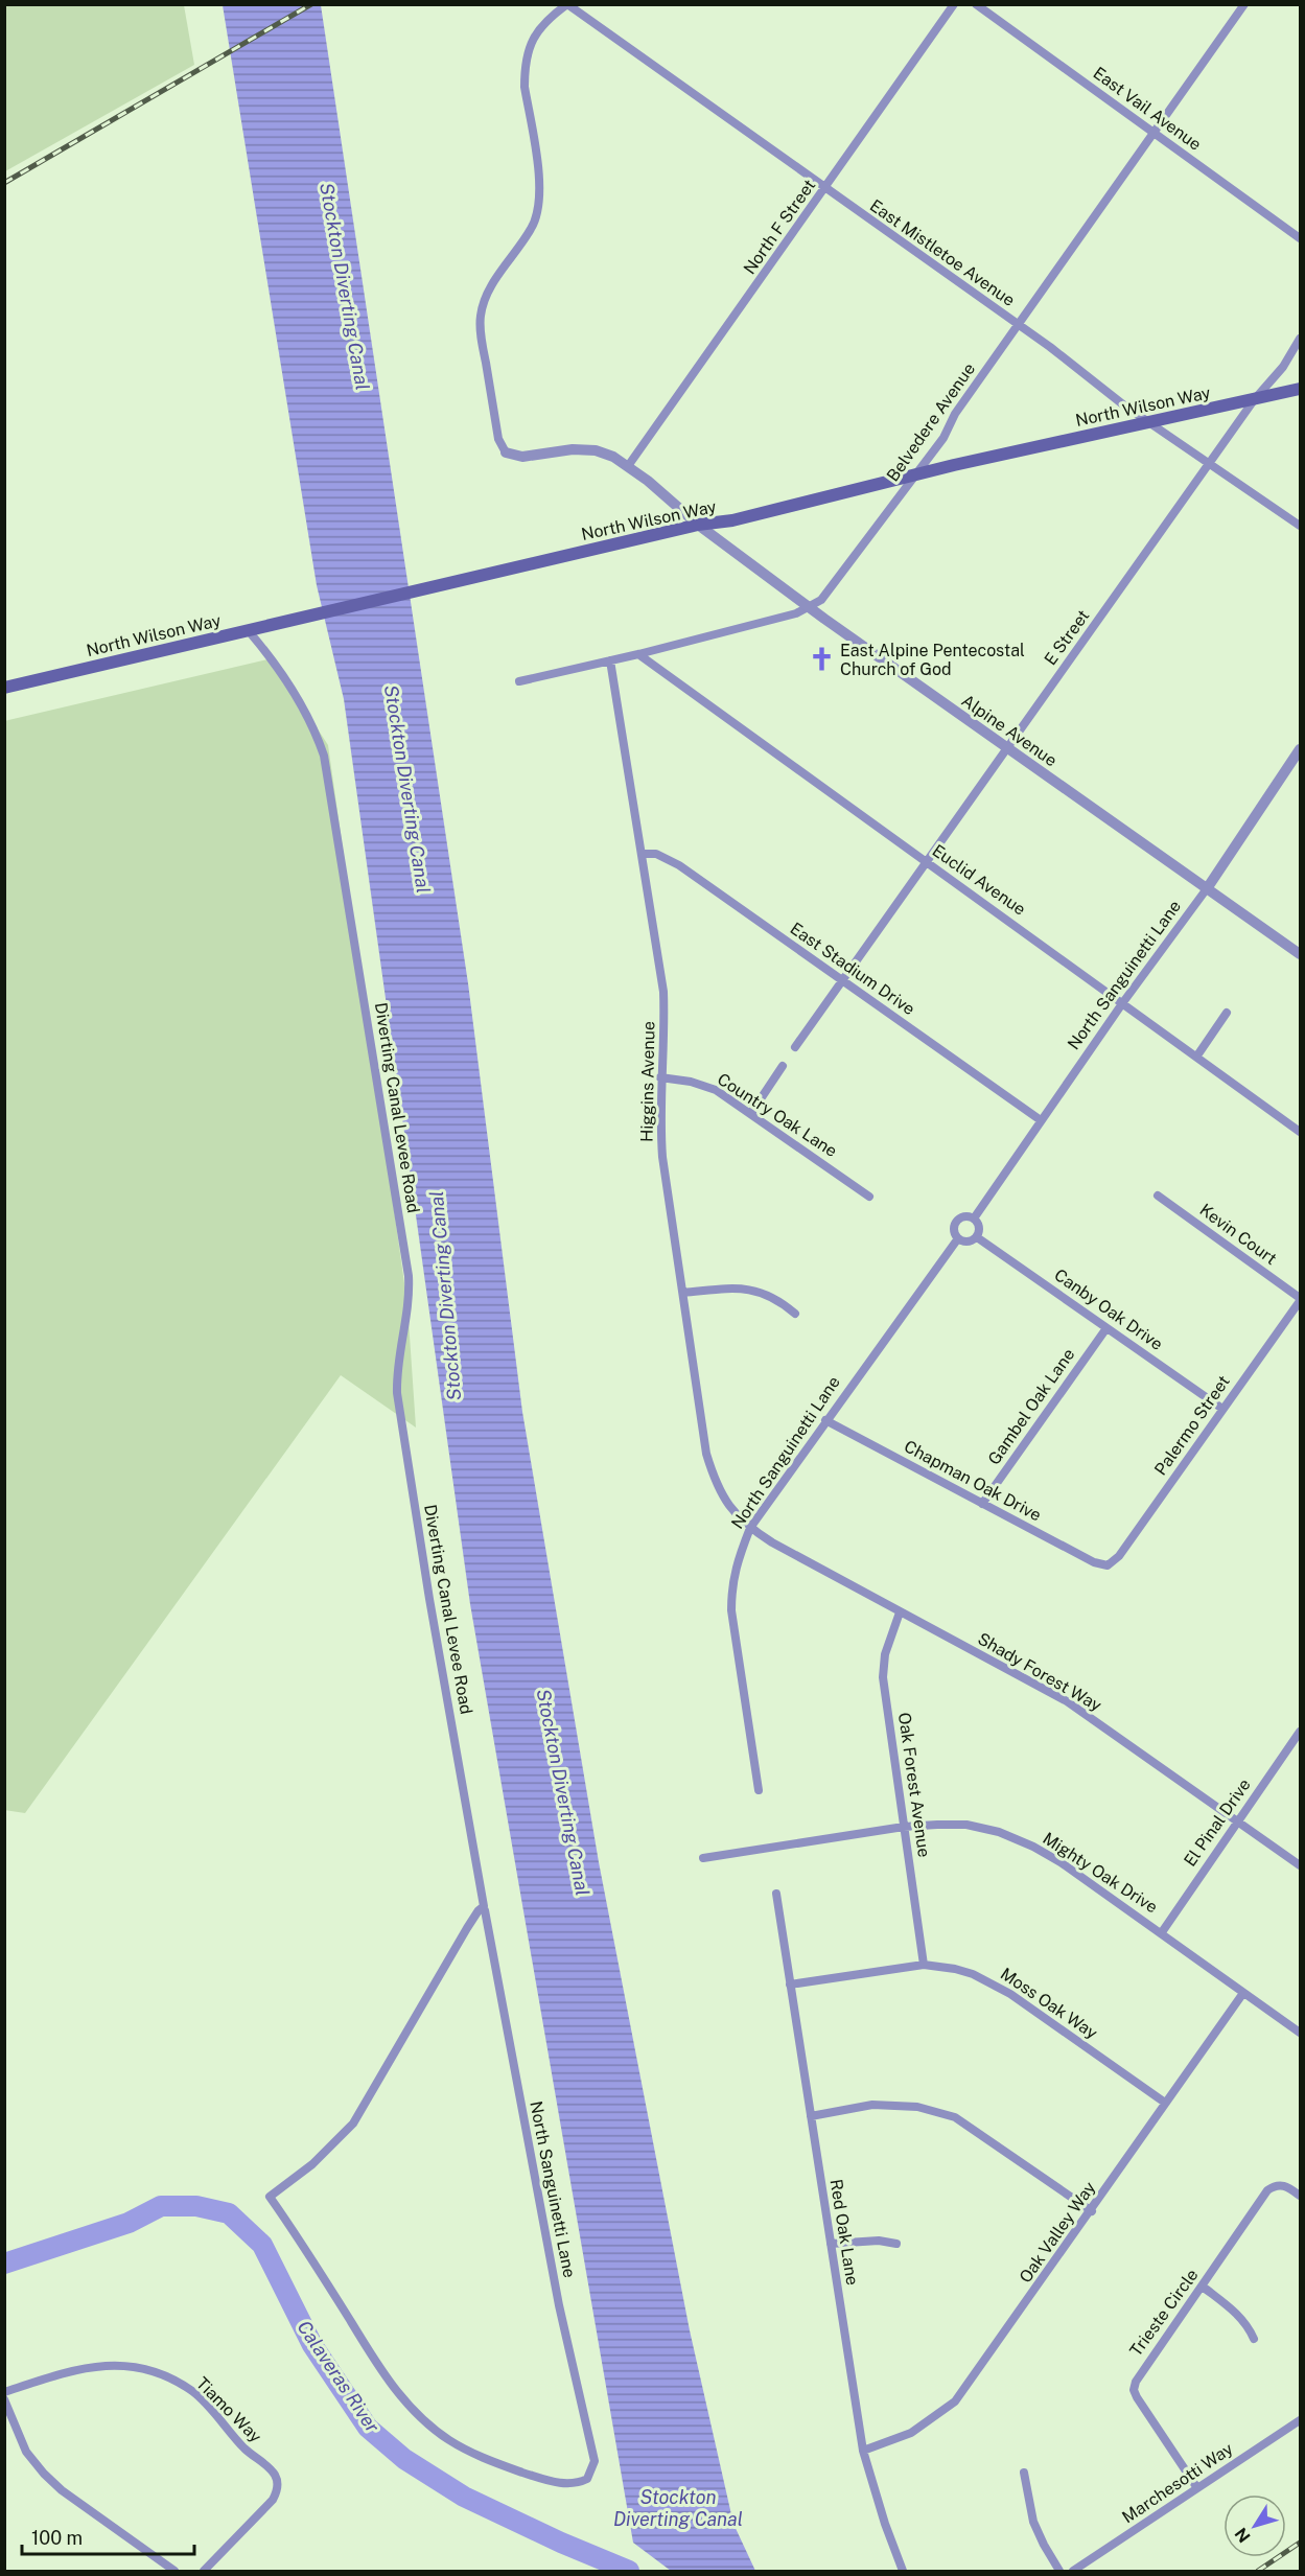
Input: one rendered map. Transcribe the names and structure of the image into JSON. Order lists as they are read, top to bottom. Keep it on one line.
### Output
{"streets":{"main road":["North Wilson Way"],"street":["East Vail Avenue","North F Street","East Mistletoe Avenue","Belvedere Avenue","E Street","Alpine Avenue","Euclid Avenue","East Stadium Drive","North Sanguinetti Lane","Higgins Avenue","Diverting Canal Levee Road","Country Oak Lane","Kevin Court","Canby Oak Drive","Gambel Oak Lane","Palermo Street","Chapman Oak Drive","Shady Forest Way","Oak Forest Avenue","El Pinal Drive","Mighty Oak Drive","Moss Oak Way","Red Oak Lane","Oak Valley Way","Trieste Circle","Tiamo Way","Marchesotti Way"]},"crossings":[["East Vail Avenue","Belvedere Avenue"],["North F Street","East Mistletoe Avenue"],["North F Street","Alpine Avenue"],["East Mistletoe Avenue","North Wilson Way"],["East Mistletoe Avenue","Belvedere Avenue"],["East Mistletoe Avenue","E Street"],["North Wilson Way","Belvedere Avenue"],["North Wilson Way","E Street"],["North Wilson Way","Alpine Avenue"],["North Wilson Way","Diverting Canal Levee Road"],["Belvedere Avenue","Alpine Avenue"],["Belvedere Avenue","Euclid Avenue"],["Belvedere Avenue","Higgins Avenue"],["E Street","Alpine Avenue"],["E Street","Euclid Avenue"],["E Street","East Stadium Drive"],["Alpine Avenue","North Sanguinetti Lane"],["Euclid Avenue","North Sanguinetti Lane"],["East Stadium Drive","North Sanguinetti Lane"],["East Stadium Drive","Higgins Avenue"],["North Sanguinetti Lane","Higgins Avenue"],["North Sanguinetti Lane","Diverting Canal Levee Road"],["North Sanguinetti Lane","Canby Oak Drive"],["North Sanguinetti Lane","Chapman Oak Drive"],["North Sanguinetti Lane","Shady Forest Way"],["Higgins Avenue","Country Oak Lane"],["Higgins Avenue","Shady Forest Way"],["Kevin Court","Palermo Street"],["Canby Oak Drive","Gambel Oak Lane"],["Canby Oak Drive","Palermo Street"],["Gambel Oak Lane","Chapman Oak Drive"],["Palermo Street","Chapman Oak Drive"],["Shady Forest Way","Oak Forest Avenue"],["Shady Forest Way","El Pinal Drive"],["Oak Forest Avenue","Mighty Oak Drive"],["Oak Forest Avenue","Moss Oak Way"],["El Pinal Drive","Mighty Oak Drive"],["Mighty Oak Drive","Oak Valley Way"],["Moss Oak Way","Red Oak Lane"],["Moss Oak Way","Oak Valley Way"],["Red Oak Lane","Oak Valley Way"],["Trieste Circle","Marchesotti Way"]],"water":["Stockton Diverting Canal","Calaveras River"],"places":{"church":["East Alpine Pentecostal Church of God"]},"scale_bar":"100 m","north":"bottom left"}
